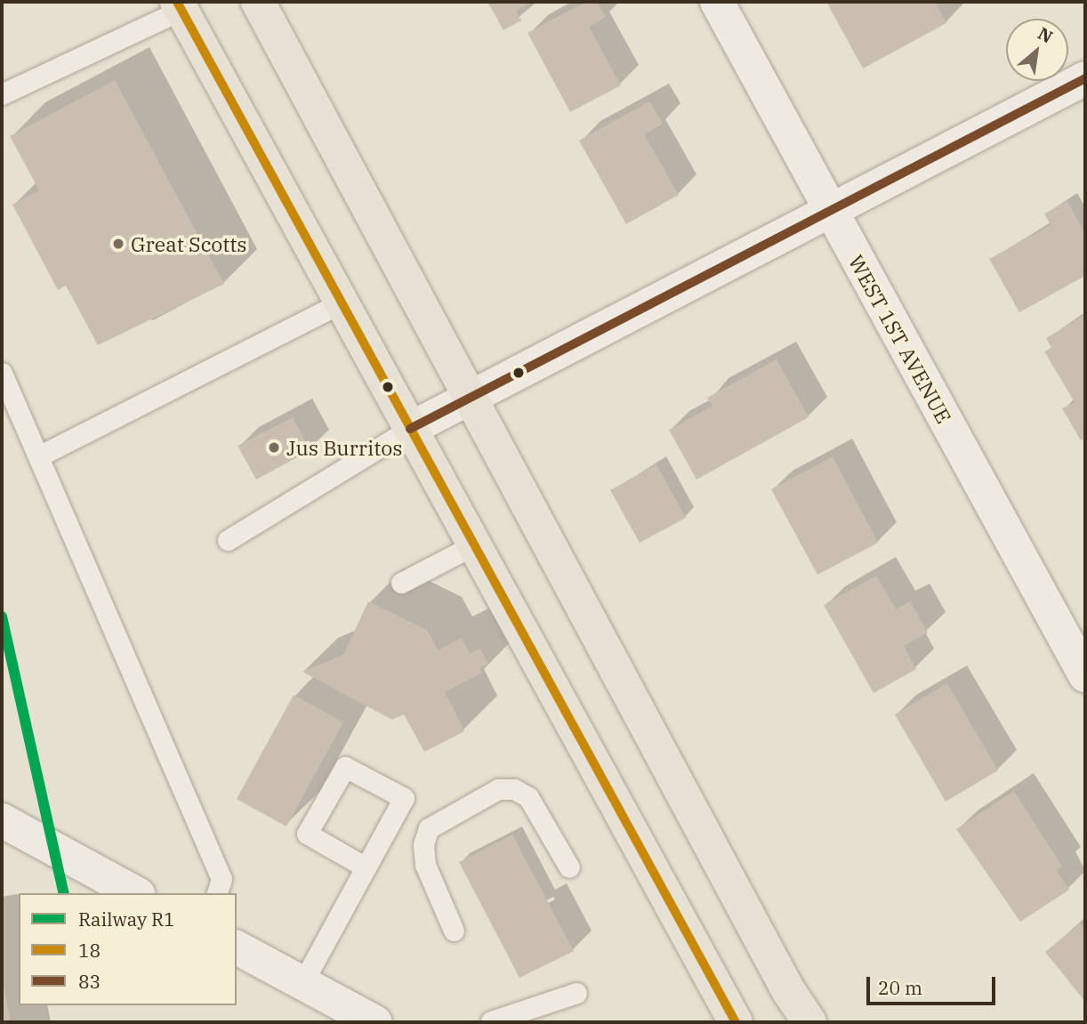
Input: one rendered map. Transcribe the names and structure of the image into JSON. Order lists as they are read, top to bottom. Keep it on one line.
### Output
{"streets":{"street":["WEST 1ST AVENUE"]},"places":["Great Scotts","Jus Burritos"],"lines":["transit line 18","transit line 83","rail line R1"],"legend":["Railway R1","18","83"],"scale_bar":"20 m","north":"top right"}
